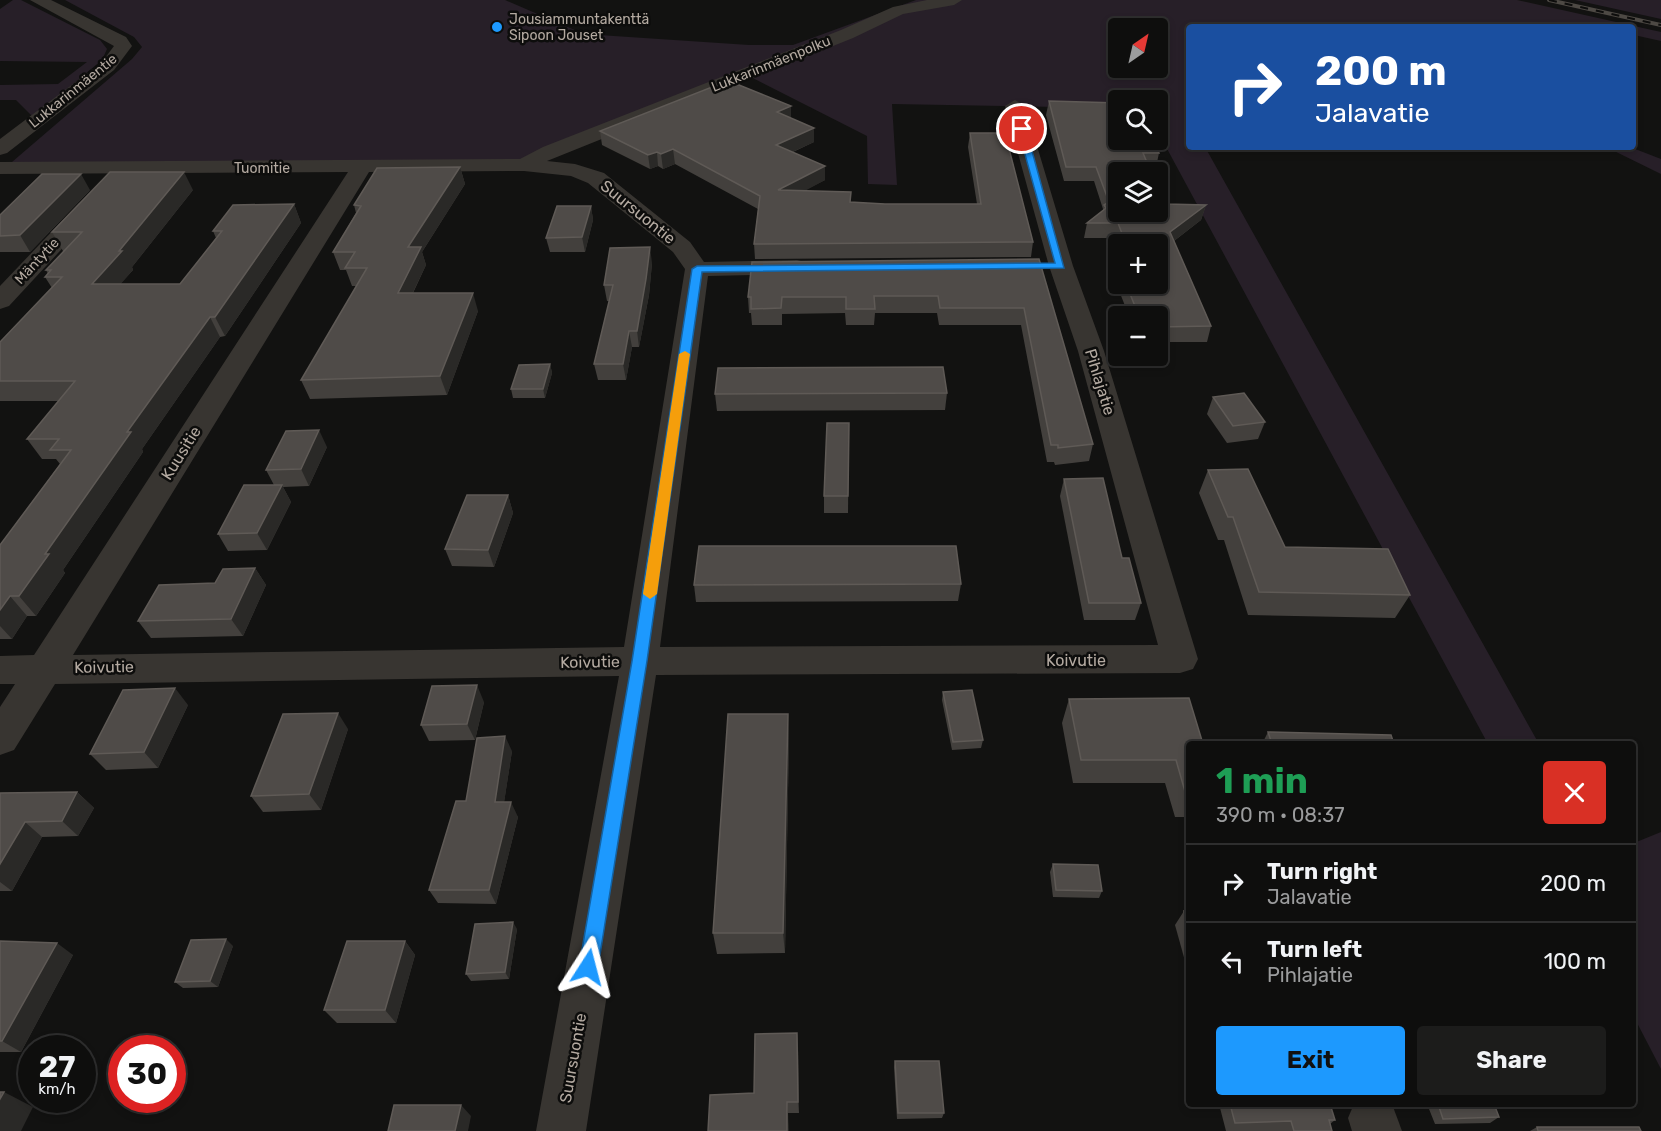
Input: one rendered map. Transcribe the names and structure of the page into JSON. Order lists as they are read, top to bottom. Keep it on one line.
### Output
{"streets":{"street":["Lukkarinmäenpolku","Lukkarinmäentie","Tuomitie","Suursuontie","Mäntytie","Pihlajatie","Kuusitie","Koivutie"]},"crossings":[["Lukkarinmäenpolku","Tuomitie"],["Lukkarinmäenpolku","Suursuontie"],["Tuomitie","Suursuontie"],["Tuomitie","Mäntytie"],["Tuomitie","Kuusitie"],["Suursuontie","Koivutie"],["Pihlajatie","Koivutie"],["Kuusitie","Koivutie"]],"places":["Jousiammuntakenttä Sipoon Jouset"],"north":"top right","page":{"map_buttons":["+","−"],"turn":["200 m","Jalavatie"],"heading":["1 min","390 m · 08:37"],"list":[{"name":"Turn right","note":"Jalavatie","value":"200 m"},{"name":"Turn left","note":"Pihlajatie","value":"100 m"}],"buttons":["Exit","Share"],"speed":"27 km/h","limit":"30"}}
